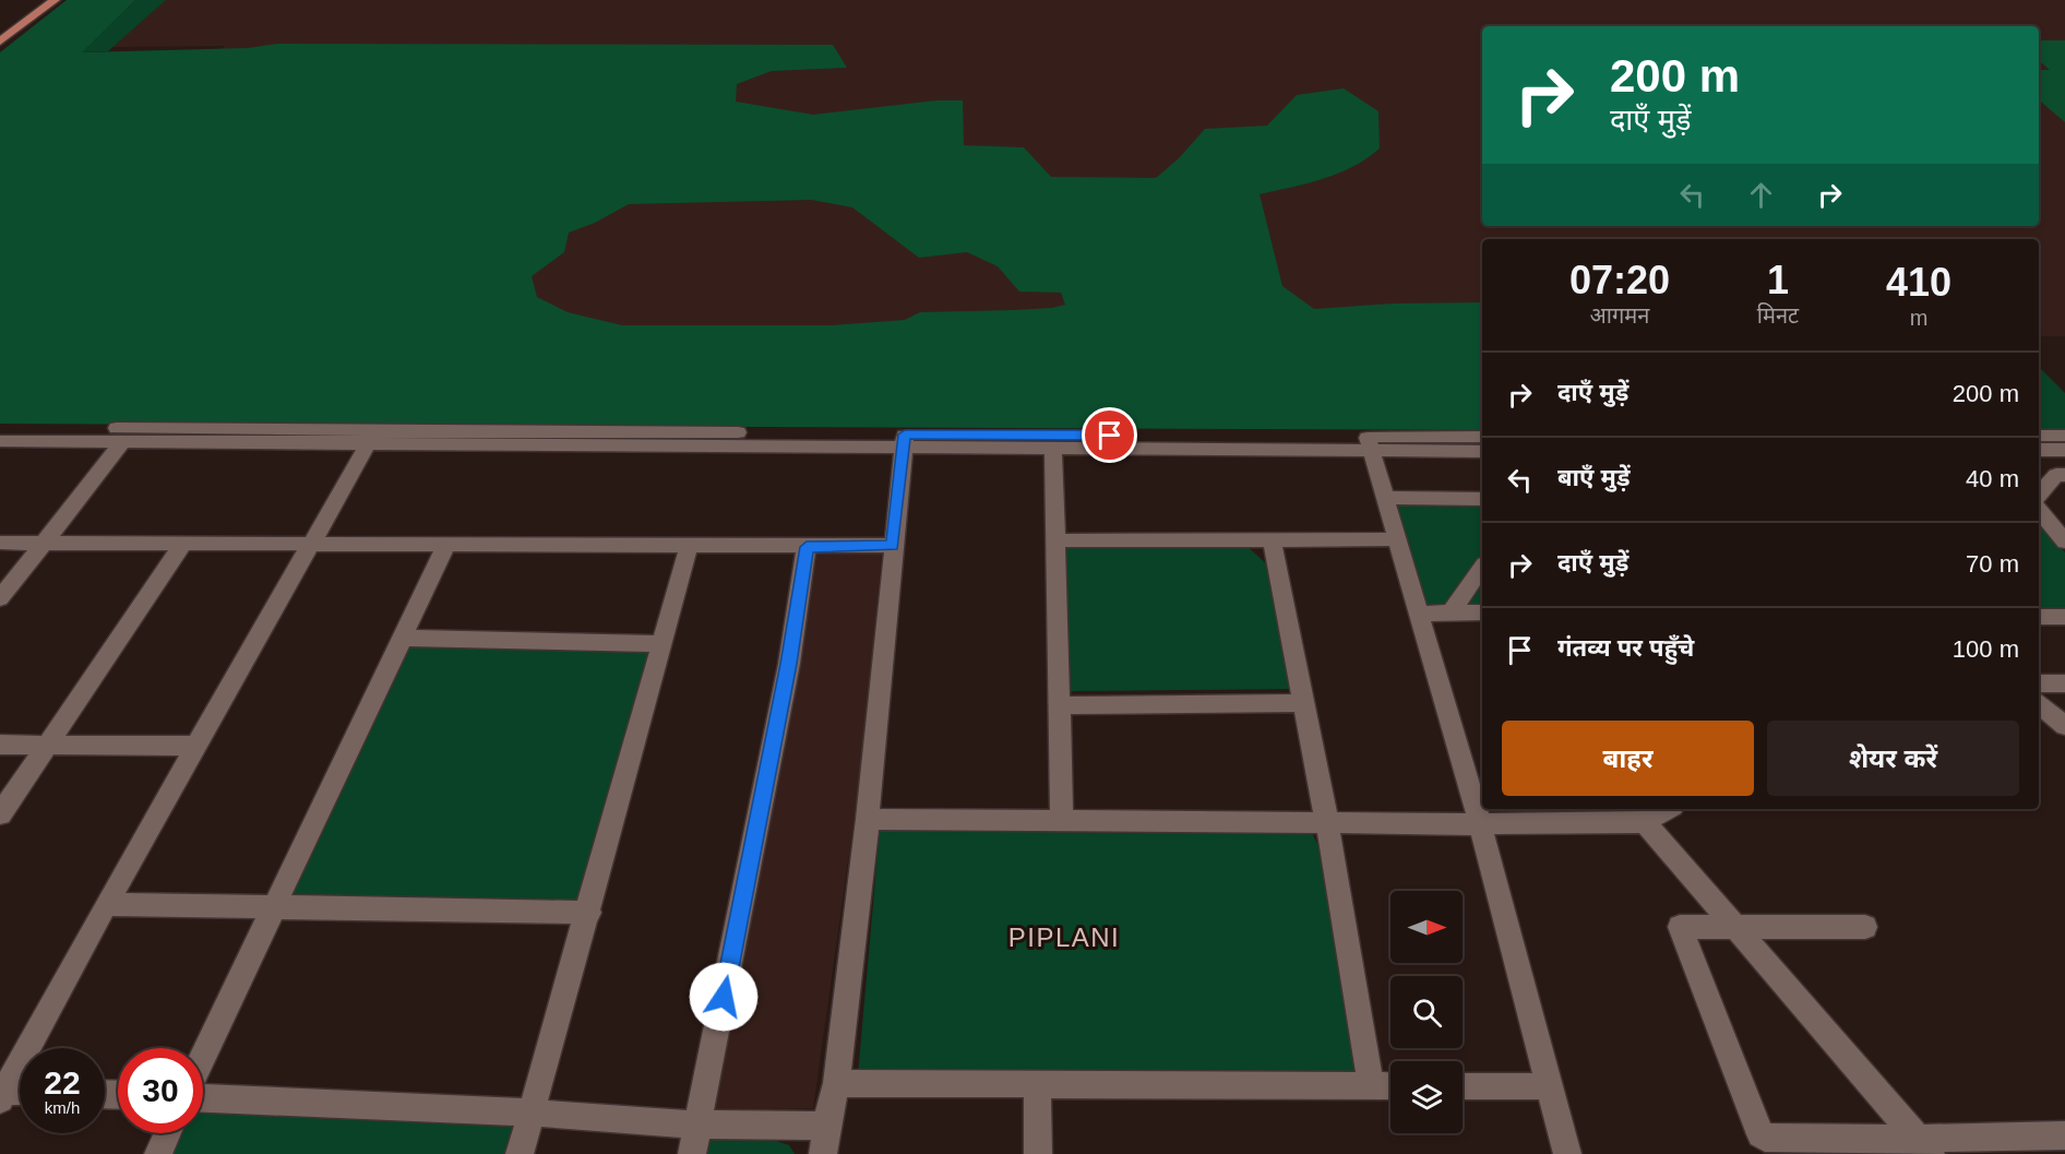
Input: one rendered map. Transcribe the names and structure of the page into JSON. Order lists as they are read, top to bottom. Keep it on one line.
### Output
{"districts":["PIPLANI"],"north":"right","page":{"turn":["200 m","दाएँ मुड़ें"],"eta":["07:20","आगमन","1","मिनट","410","m"],"list":[{"name":"दाएँ मुड़ें","value":"200 m"},{"name":"बाएँ मुड़ें","value":"40 m"},{"name":"दाएँ मुड़ें","value":"70 m"},{"name":"गंतव्य पर पहुँचे","value":"100 m"}],"buttons":["बाहर","शेयर करें"],"speed":"22 km/h","limit":"30"}}
